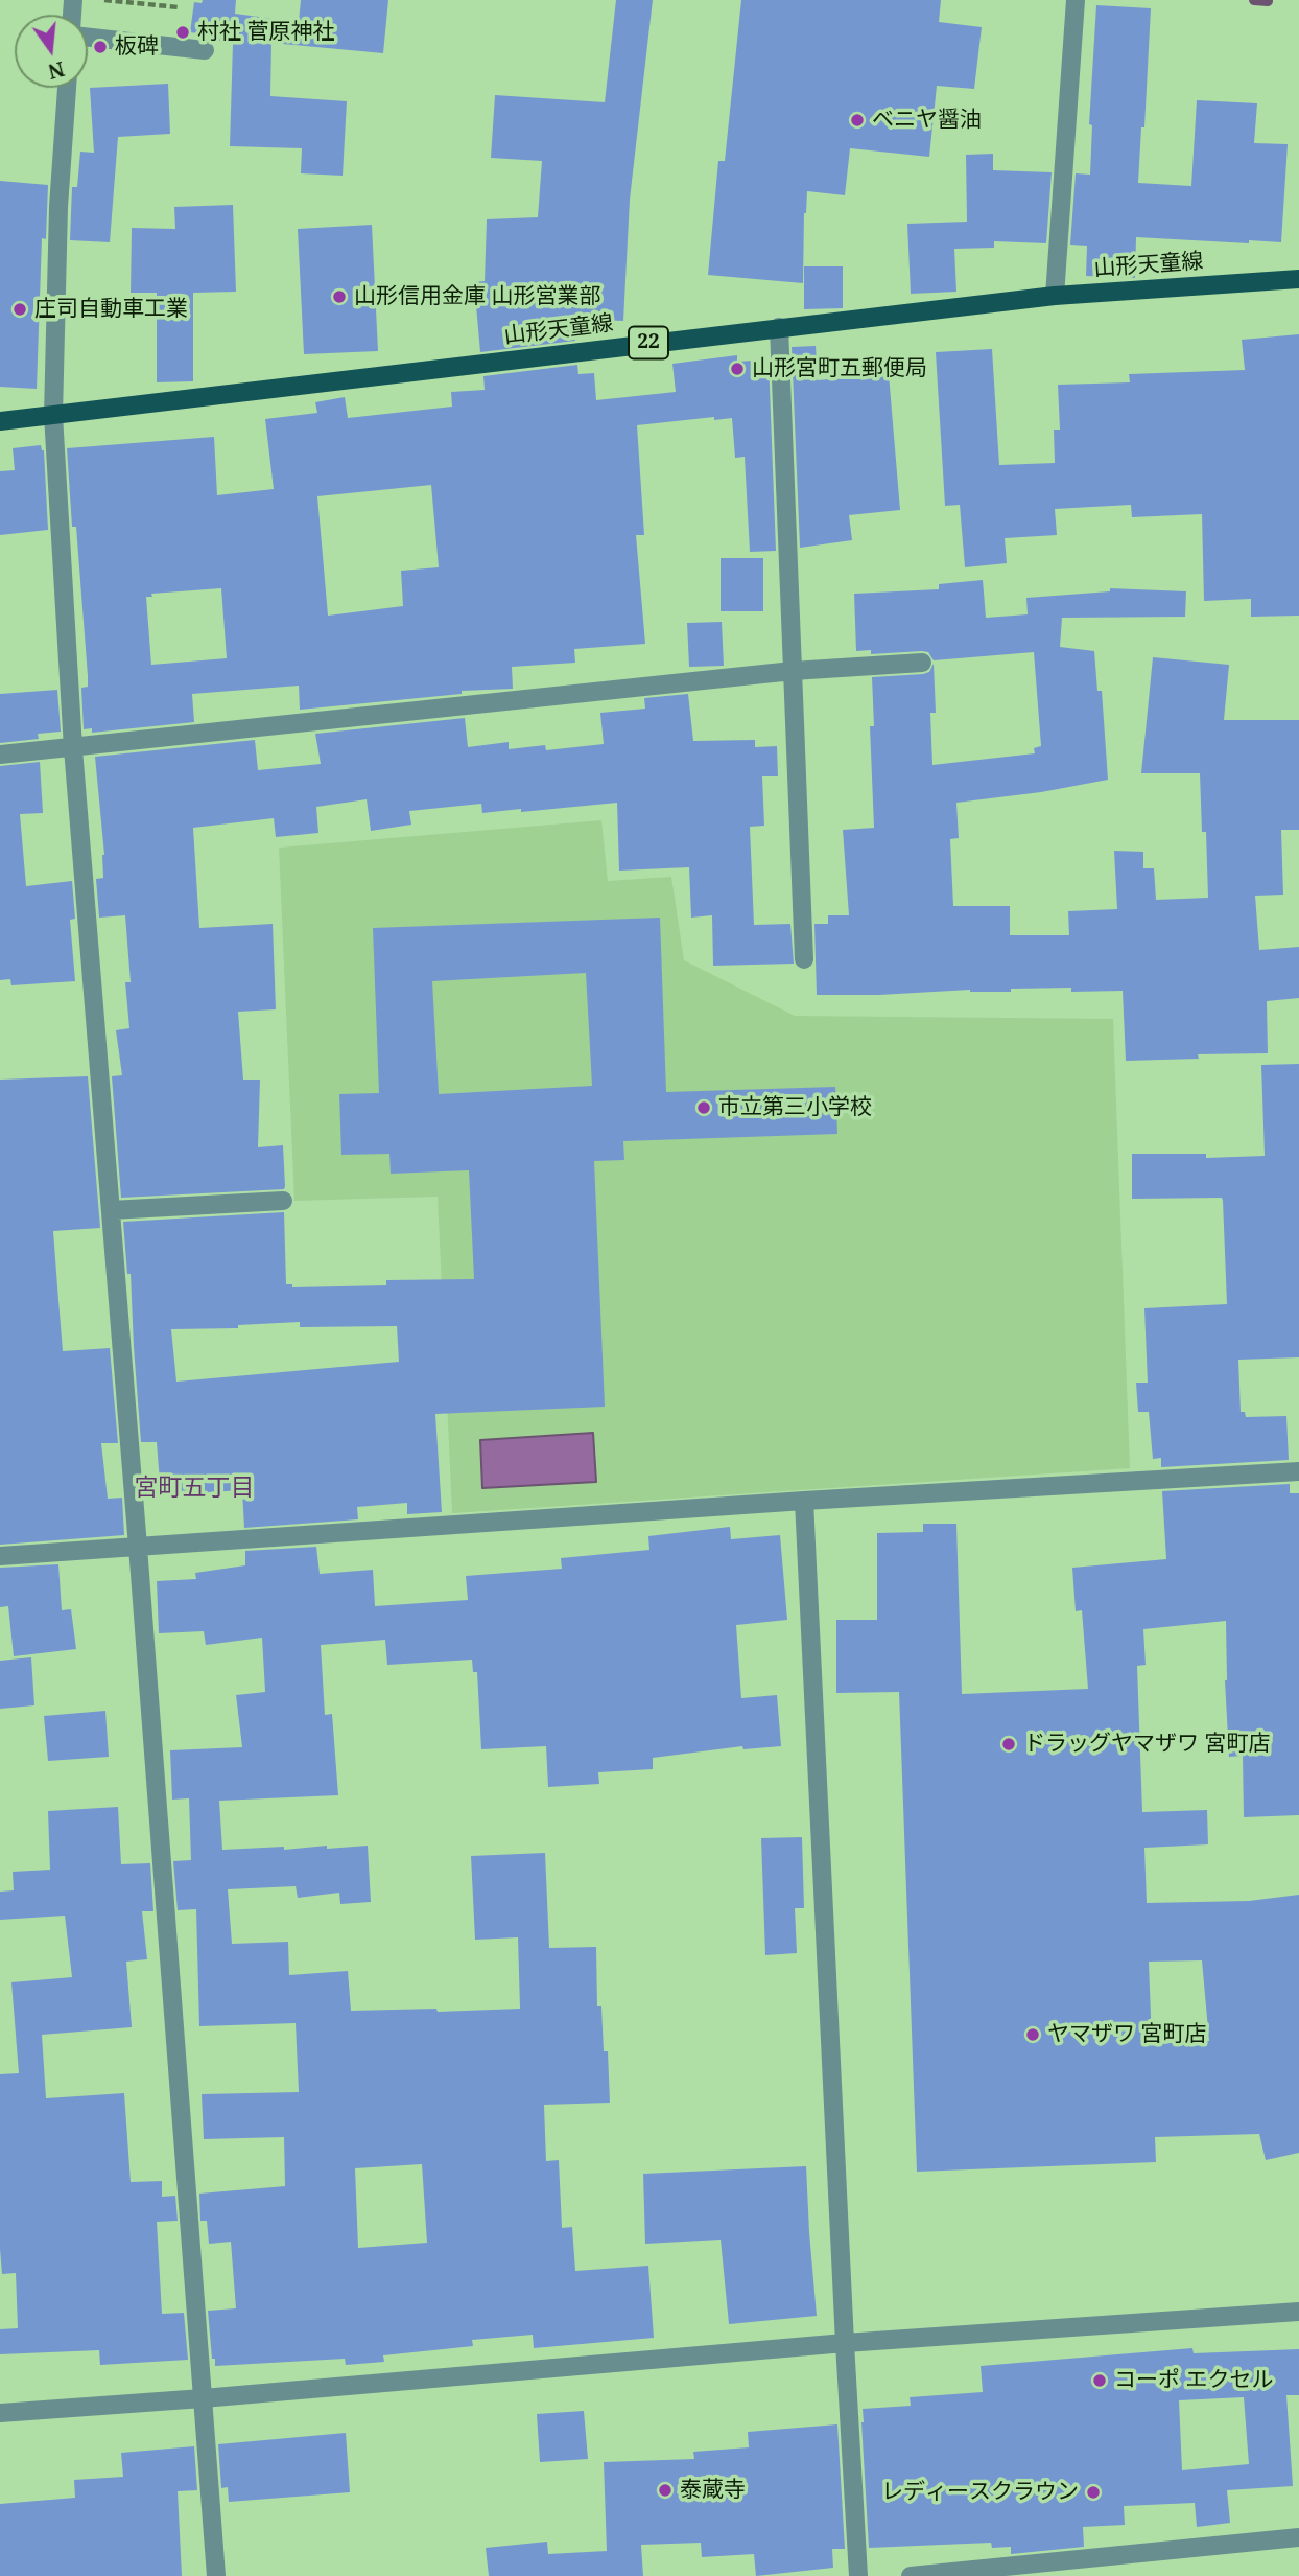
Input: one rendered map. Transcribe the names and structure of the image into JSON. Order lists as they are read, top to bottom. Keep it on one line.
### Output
{"streets":{"main road":["山形天童線","22"]},"districts":["宮町五丁目"],"places":["村社 菅原神社","板碑","ベニヤ醤油","山形信用金庫 山形営業部","庄司自動車工業","山形宮町五郵便局","市立第三小学校","ドラッグヤマザワ 宮町店","ヤマザワ 宮町店","コーポ エクセル","泰蔵寺","レディースクラウン"],"north":"bottom"}
